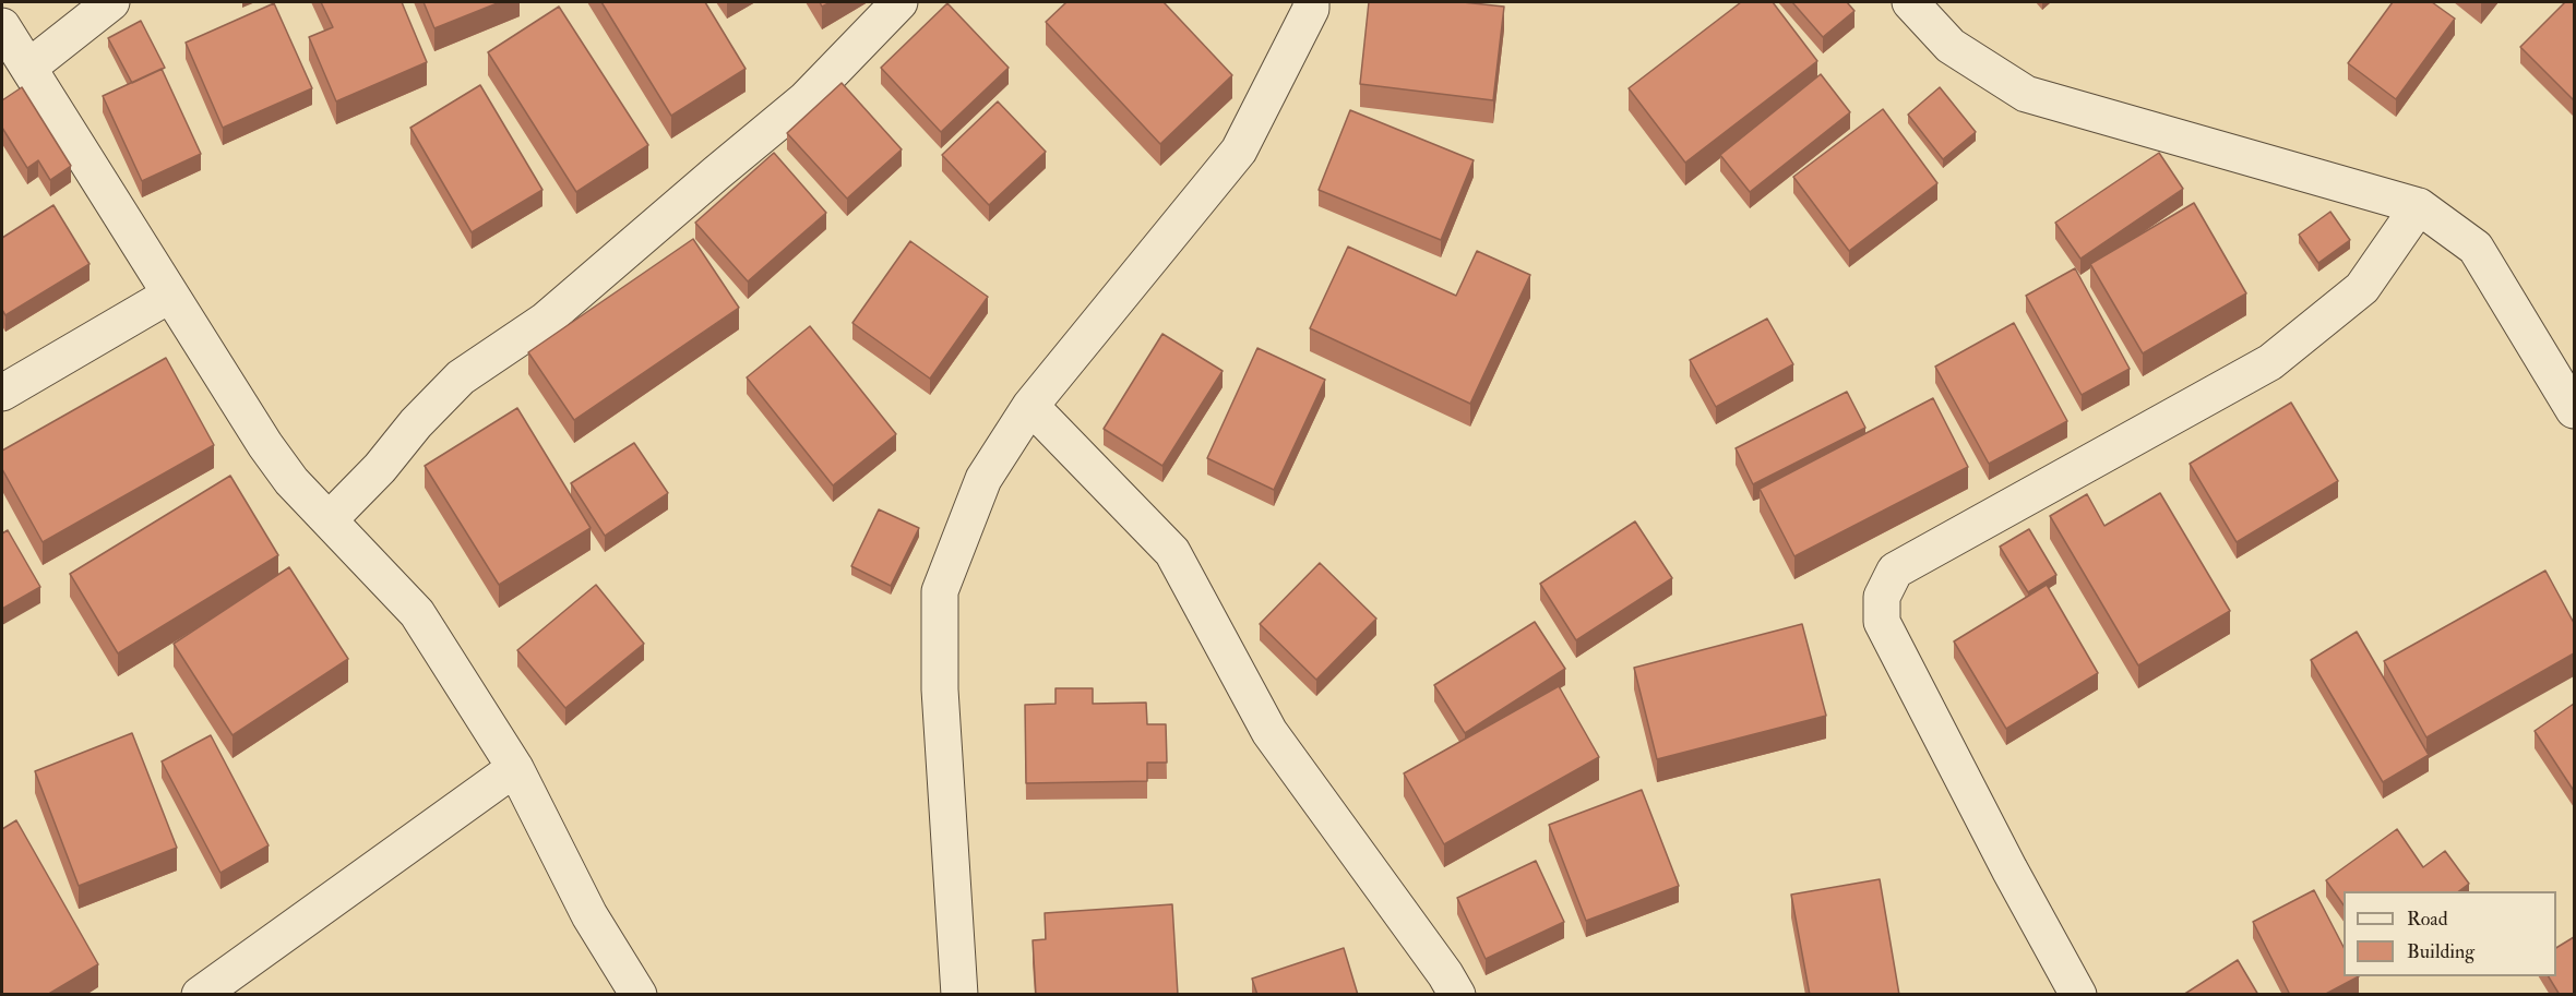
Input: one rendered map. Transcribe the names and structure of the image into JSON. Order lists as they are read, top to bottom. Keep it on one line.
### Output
{"legend":["Road","Building"]}
